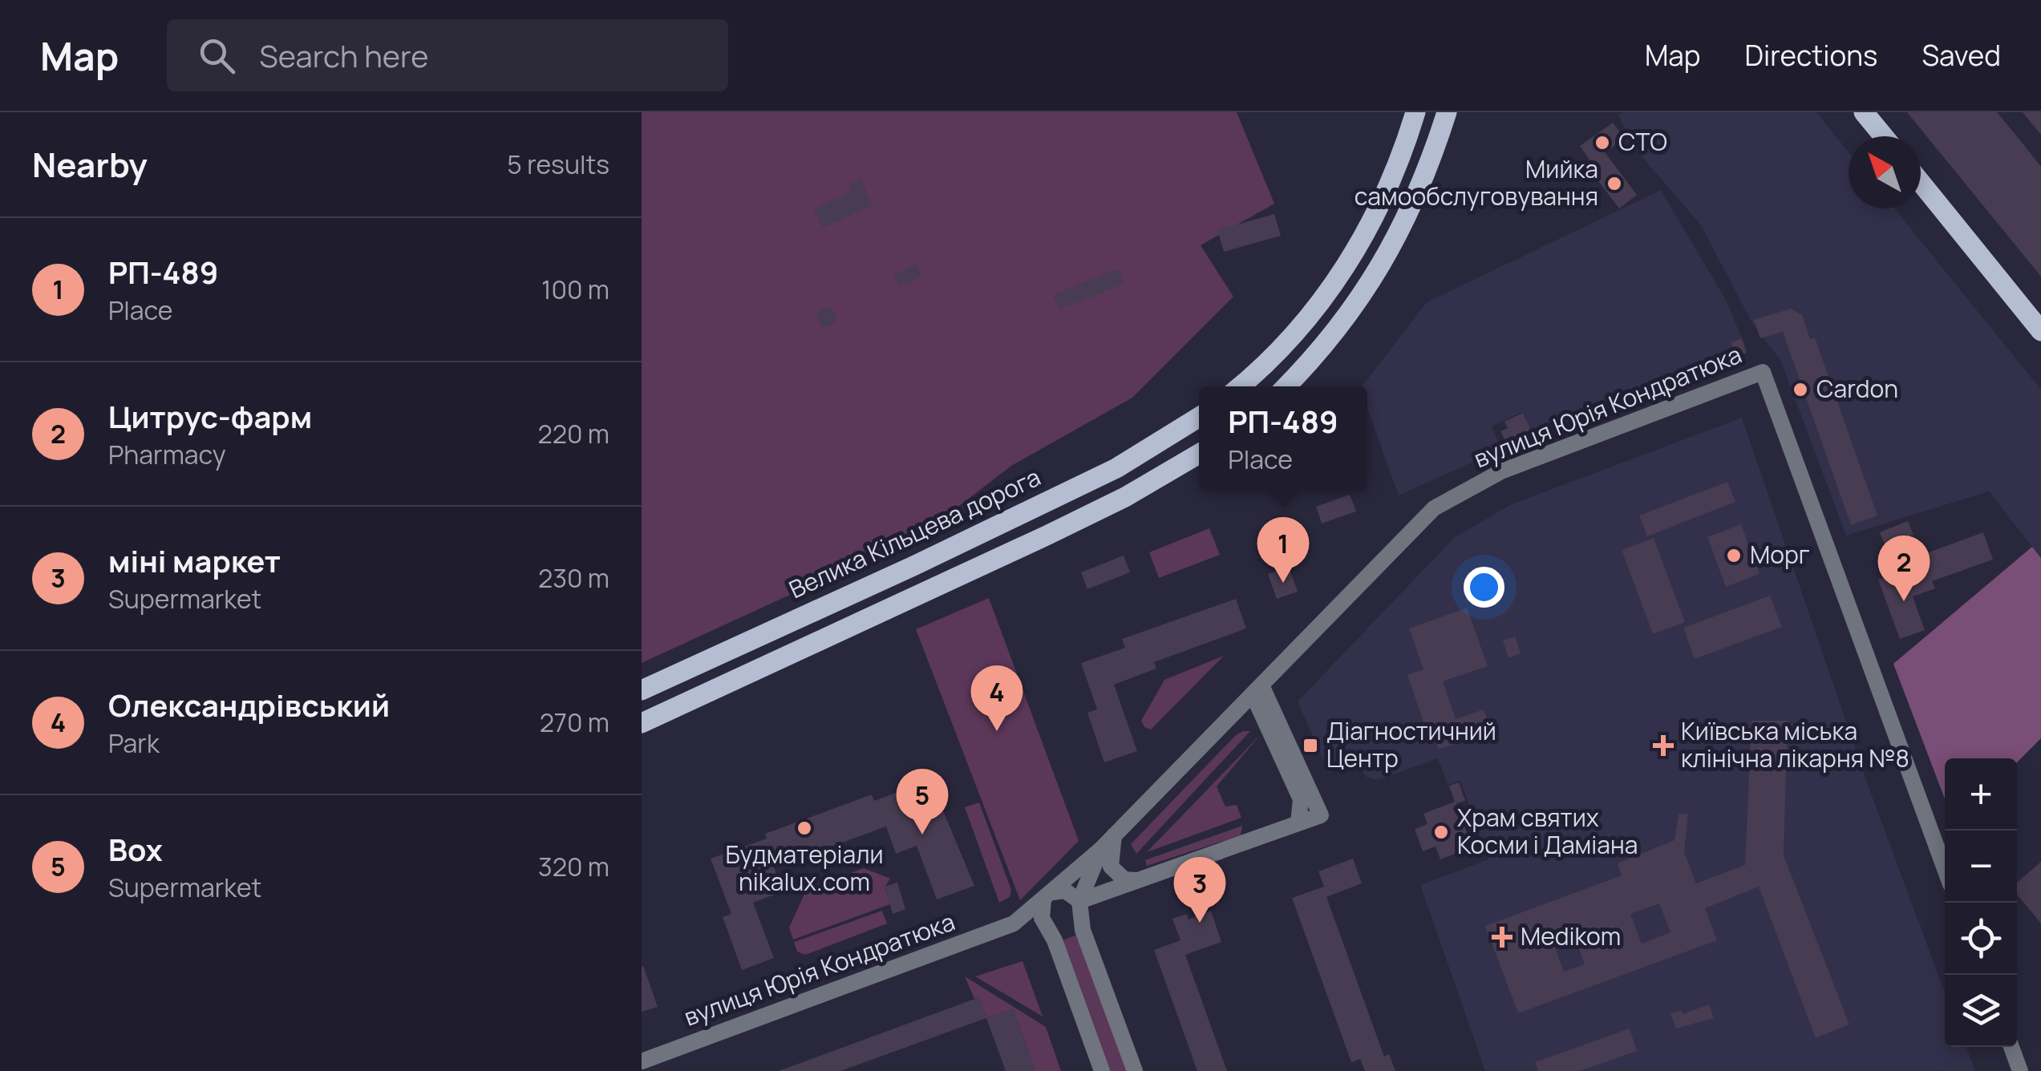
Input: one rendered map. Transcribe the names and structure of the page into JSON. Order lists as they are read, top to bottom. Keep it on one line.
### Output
{"streets":{"main road":["Велика Кільцева дорога"],"street":["вулиця Юрія Кондратюка"]},"places":{"other":["СТО","Мийка самообслуговування","Cardon","Морг","Будматеріали nikalux.com","Храм святих Косми і Даміана"],"transit":["Діагностичний Центр"],"health":["Київська міська клінічна лікарня №8","Medikom"]},"north":"top left","page":{"header":"Map","search":"Search here","nav":["Map","Directions","Saved"],"heading":["Nearby","5 results"],"list":[{"mark":"1","name":"РП-489","note":"Place","value":"100 m"},{"mark":"2","name":"Цитрус-фарм","note":"Pharmacy","value":"220 m"},{"mark":"3","name":"міні маркет","note":"Supermarket","value":"230 m"},{"mark":"4","name":"Олександрівський","note":"Park","value":"270 m"},{"mark":"5","name":"Box","note":"Supermarket","value":"320 m"}],"popup":["РП-489","Place"],"pins":["1","2","4","5","3"],"map_buttons":["+","−"]}}
